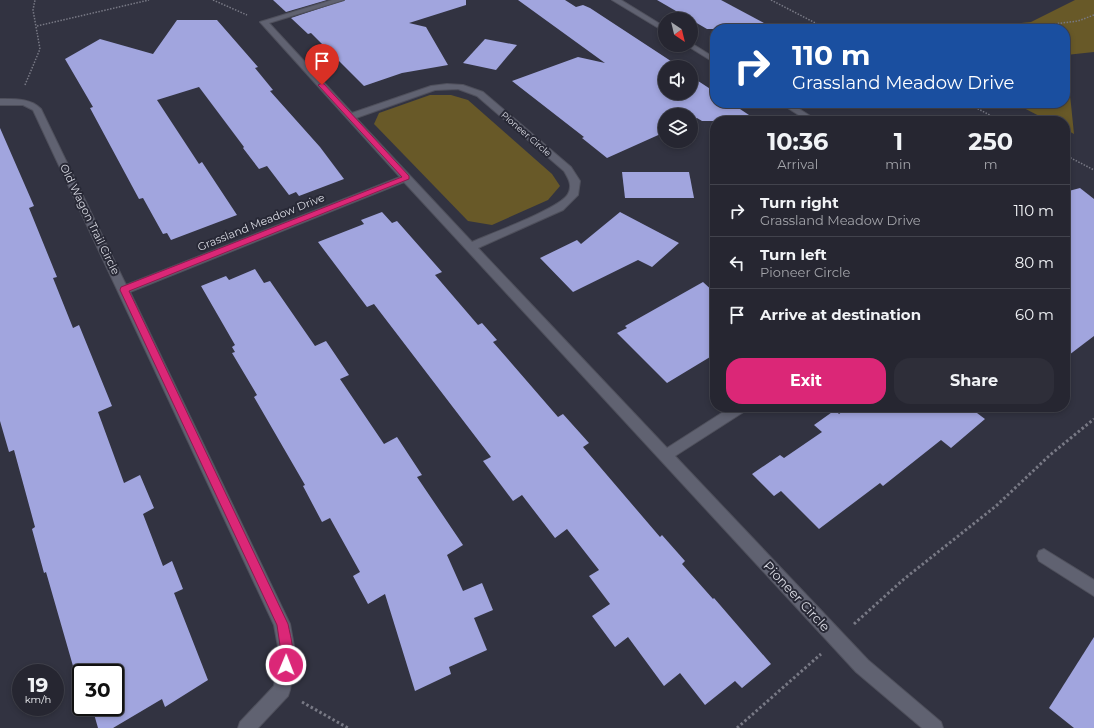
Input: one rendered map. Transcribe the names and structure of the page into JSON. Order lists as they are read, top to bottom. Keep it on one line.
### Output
{"streets":{"street":["Pioneer Circle","Old Wagon Trail Circle","Grassland Meadow Drive"]},"crossings":[["Pioneer Circle","Grassland Meadow Drive"],["Old Wagon Trail Circle","Grassland Meadow Drive"]],"north":"bottom right","page":{"turn":["110 m","Grassland Meadow Drive"],"eta":["10:36","Arrival","1","min","250","m"],"list":[{"name":"Turn right","note":"Grassland Meadow Drive","value":"110 m"},{"name":"Turn left","note":"Pioneer Circle","value":"80 m"},{"name":"Arrive at destination","value":"60 m"}],"buttons":["Exit","Share"],"speed":"19 km/h","limit":"30"}}
